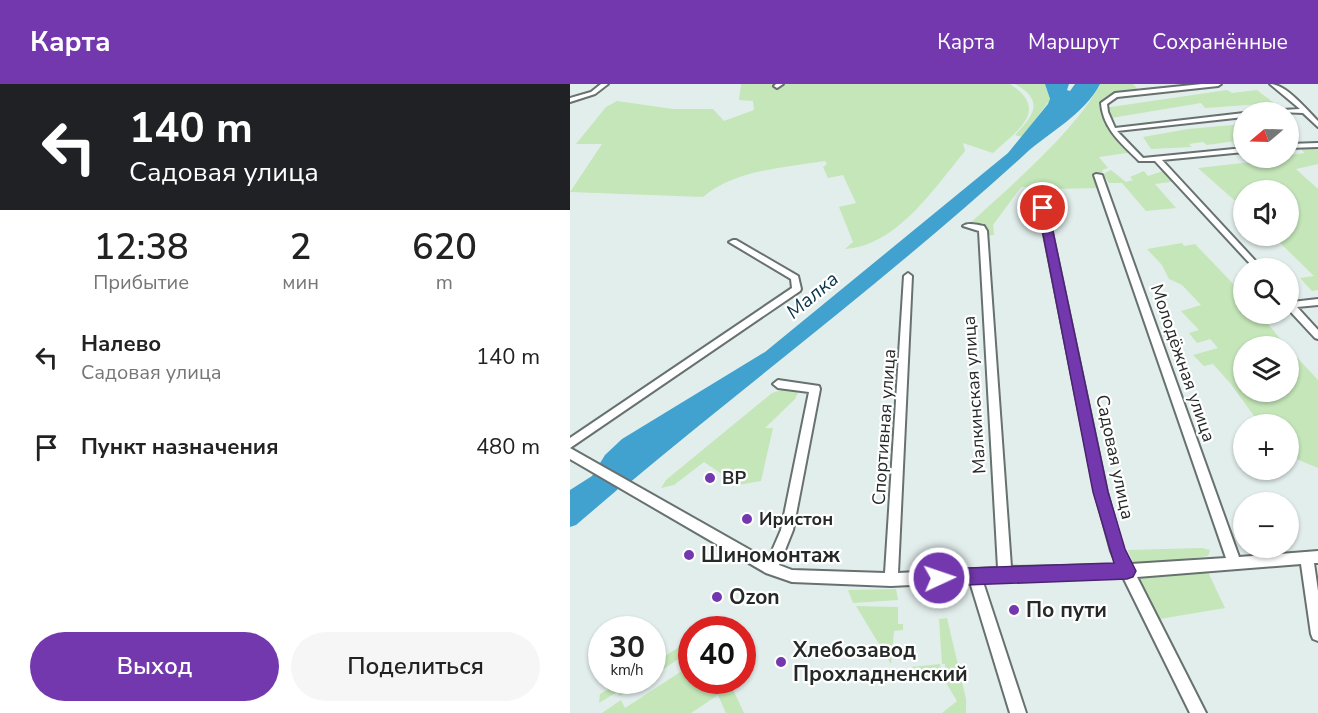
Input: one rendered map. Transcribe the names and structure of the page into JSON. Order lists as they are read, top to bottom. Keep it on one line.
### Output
{"streets":{"street":["Молодёжная улица","Малкинская улица","Спортивная улица","Садовая улица"]},"water":["Малка"],"places":["BP","Иристон","Шиномонтаж","Ozon","По пути","Хлебозавод Прохладненский"],"north":"left","page":{"header":"Карта","nav":["Карта","Маршрут","Сохранённые"],"turn":["140 m","Садовая улица"],"map_buttons":["+","−"],"eta":["12:38","Прибытие","2","мин","620","m"],"list":[{"name":"Налево","note":"Садовая улица","value":"140 m"},{"name":"Пункт назначения","value":"480 m"}],"speed":"30 km/h","limit":"40","buttons":["Выход","Поделиться"]}}
